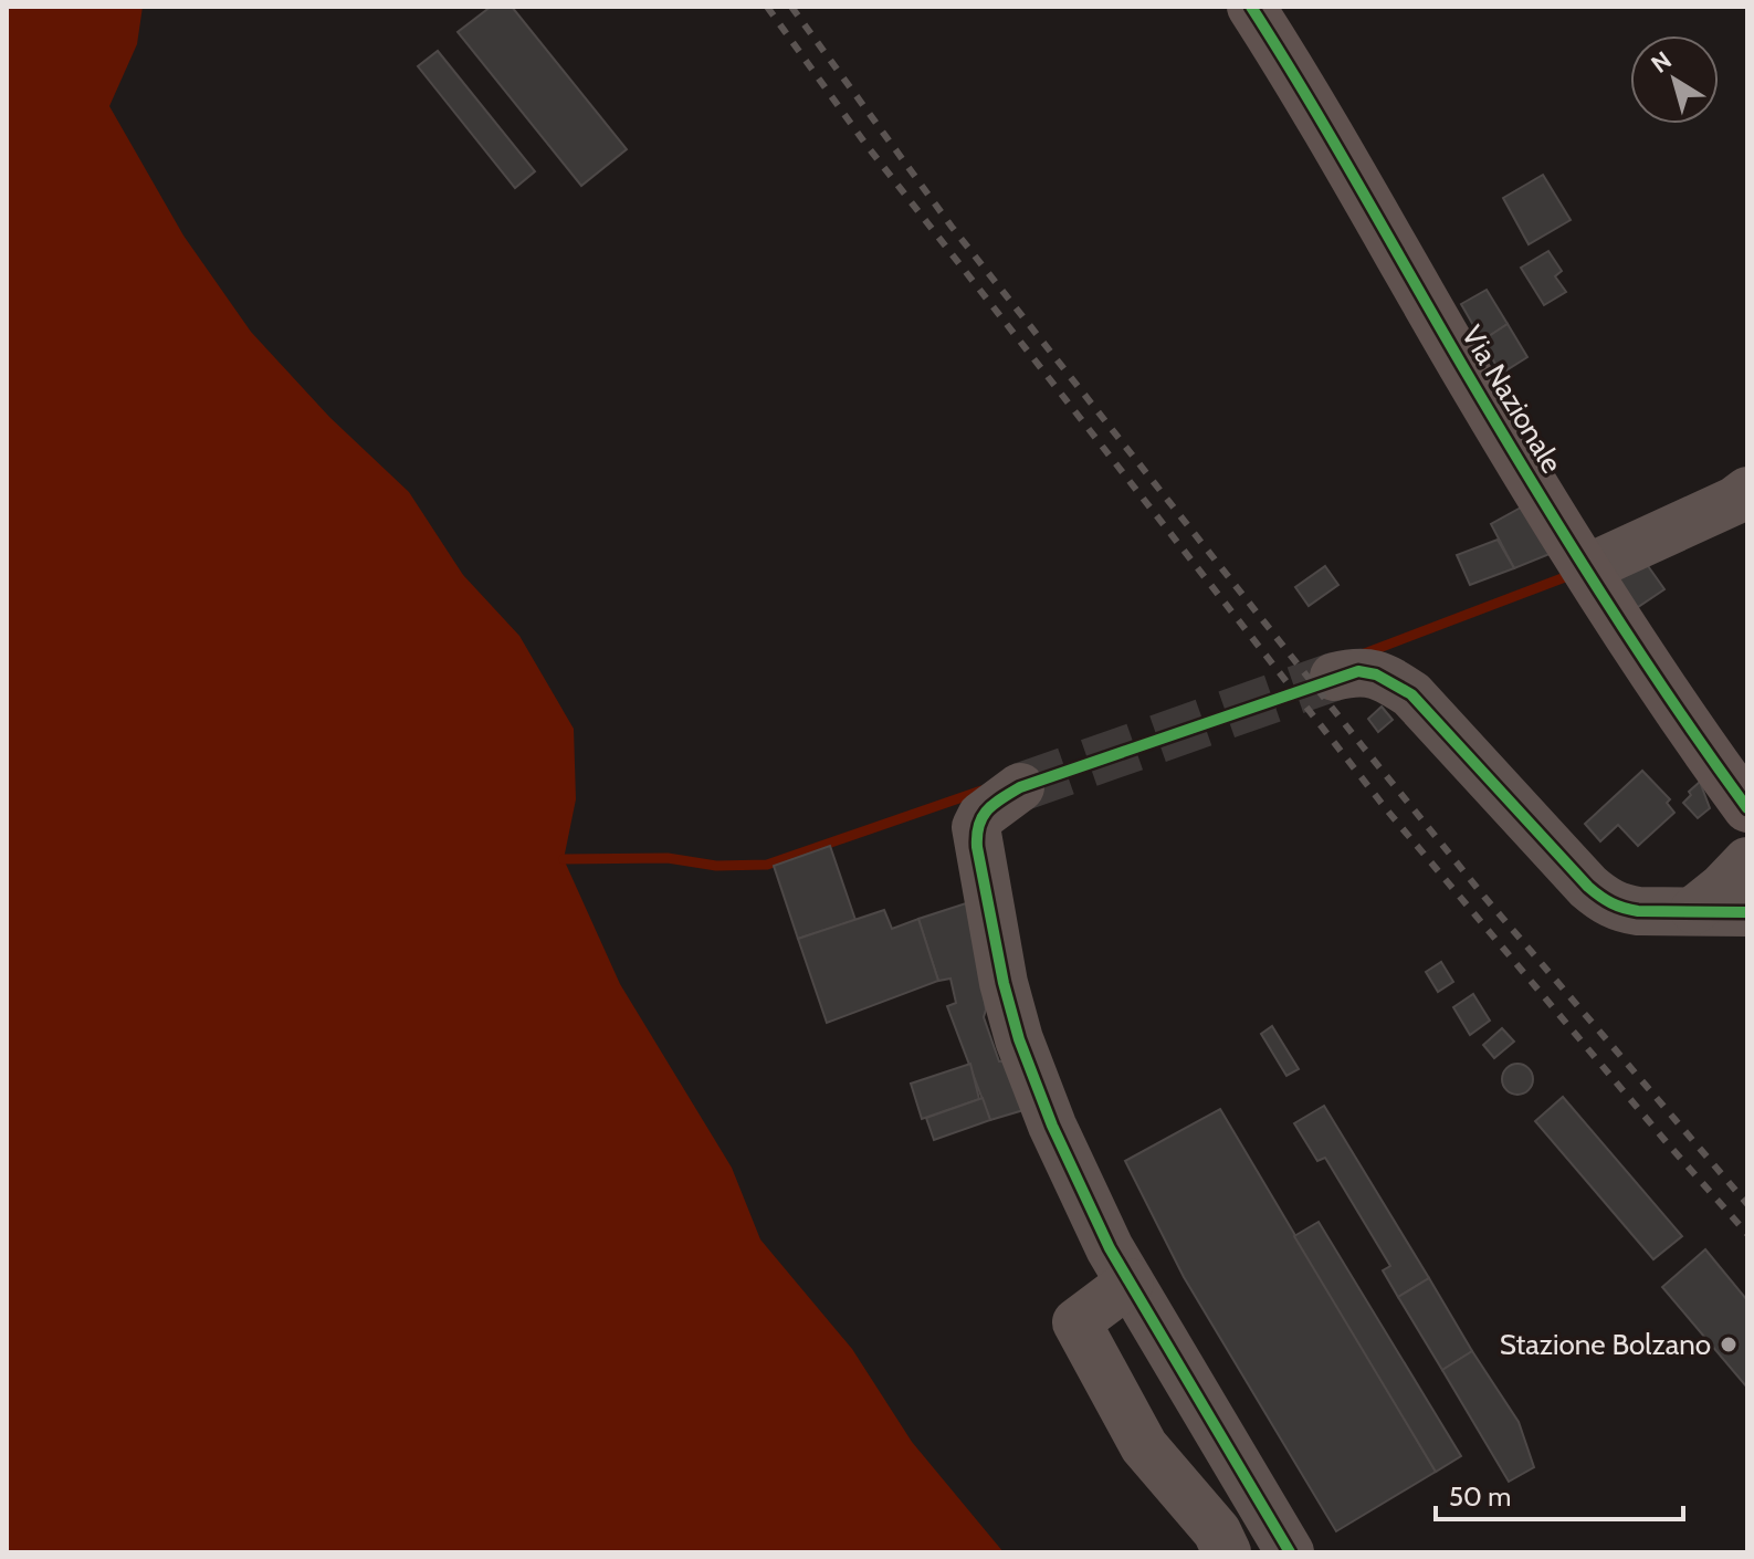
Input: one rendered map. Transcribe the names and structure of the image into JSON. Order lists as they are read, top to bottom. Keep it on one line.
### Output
{"streets":{"main road":["Via Nazionale"]},"places":["Stazione Bolzano"],"scale_bar":"50 m","north":"top left"}
